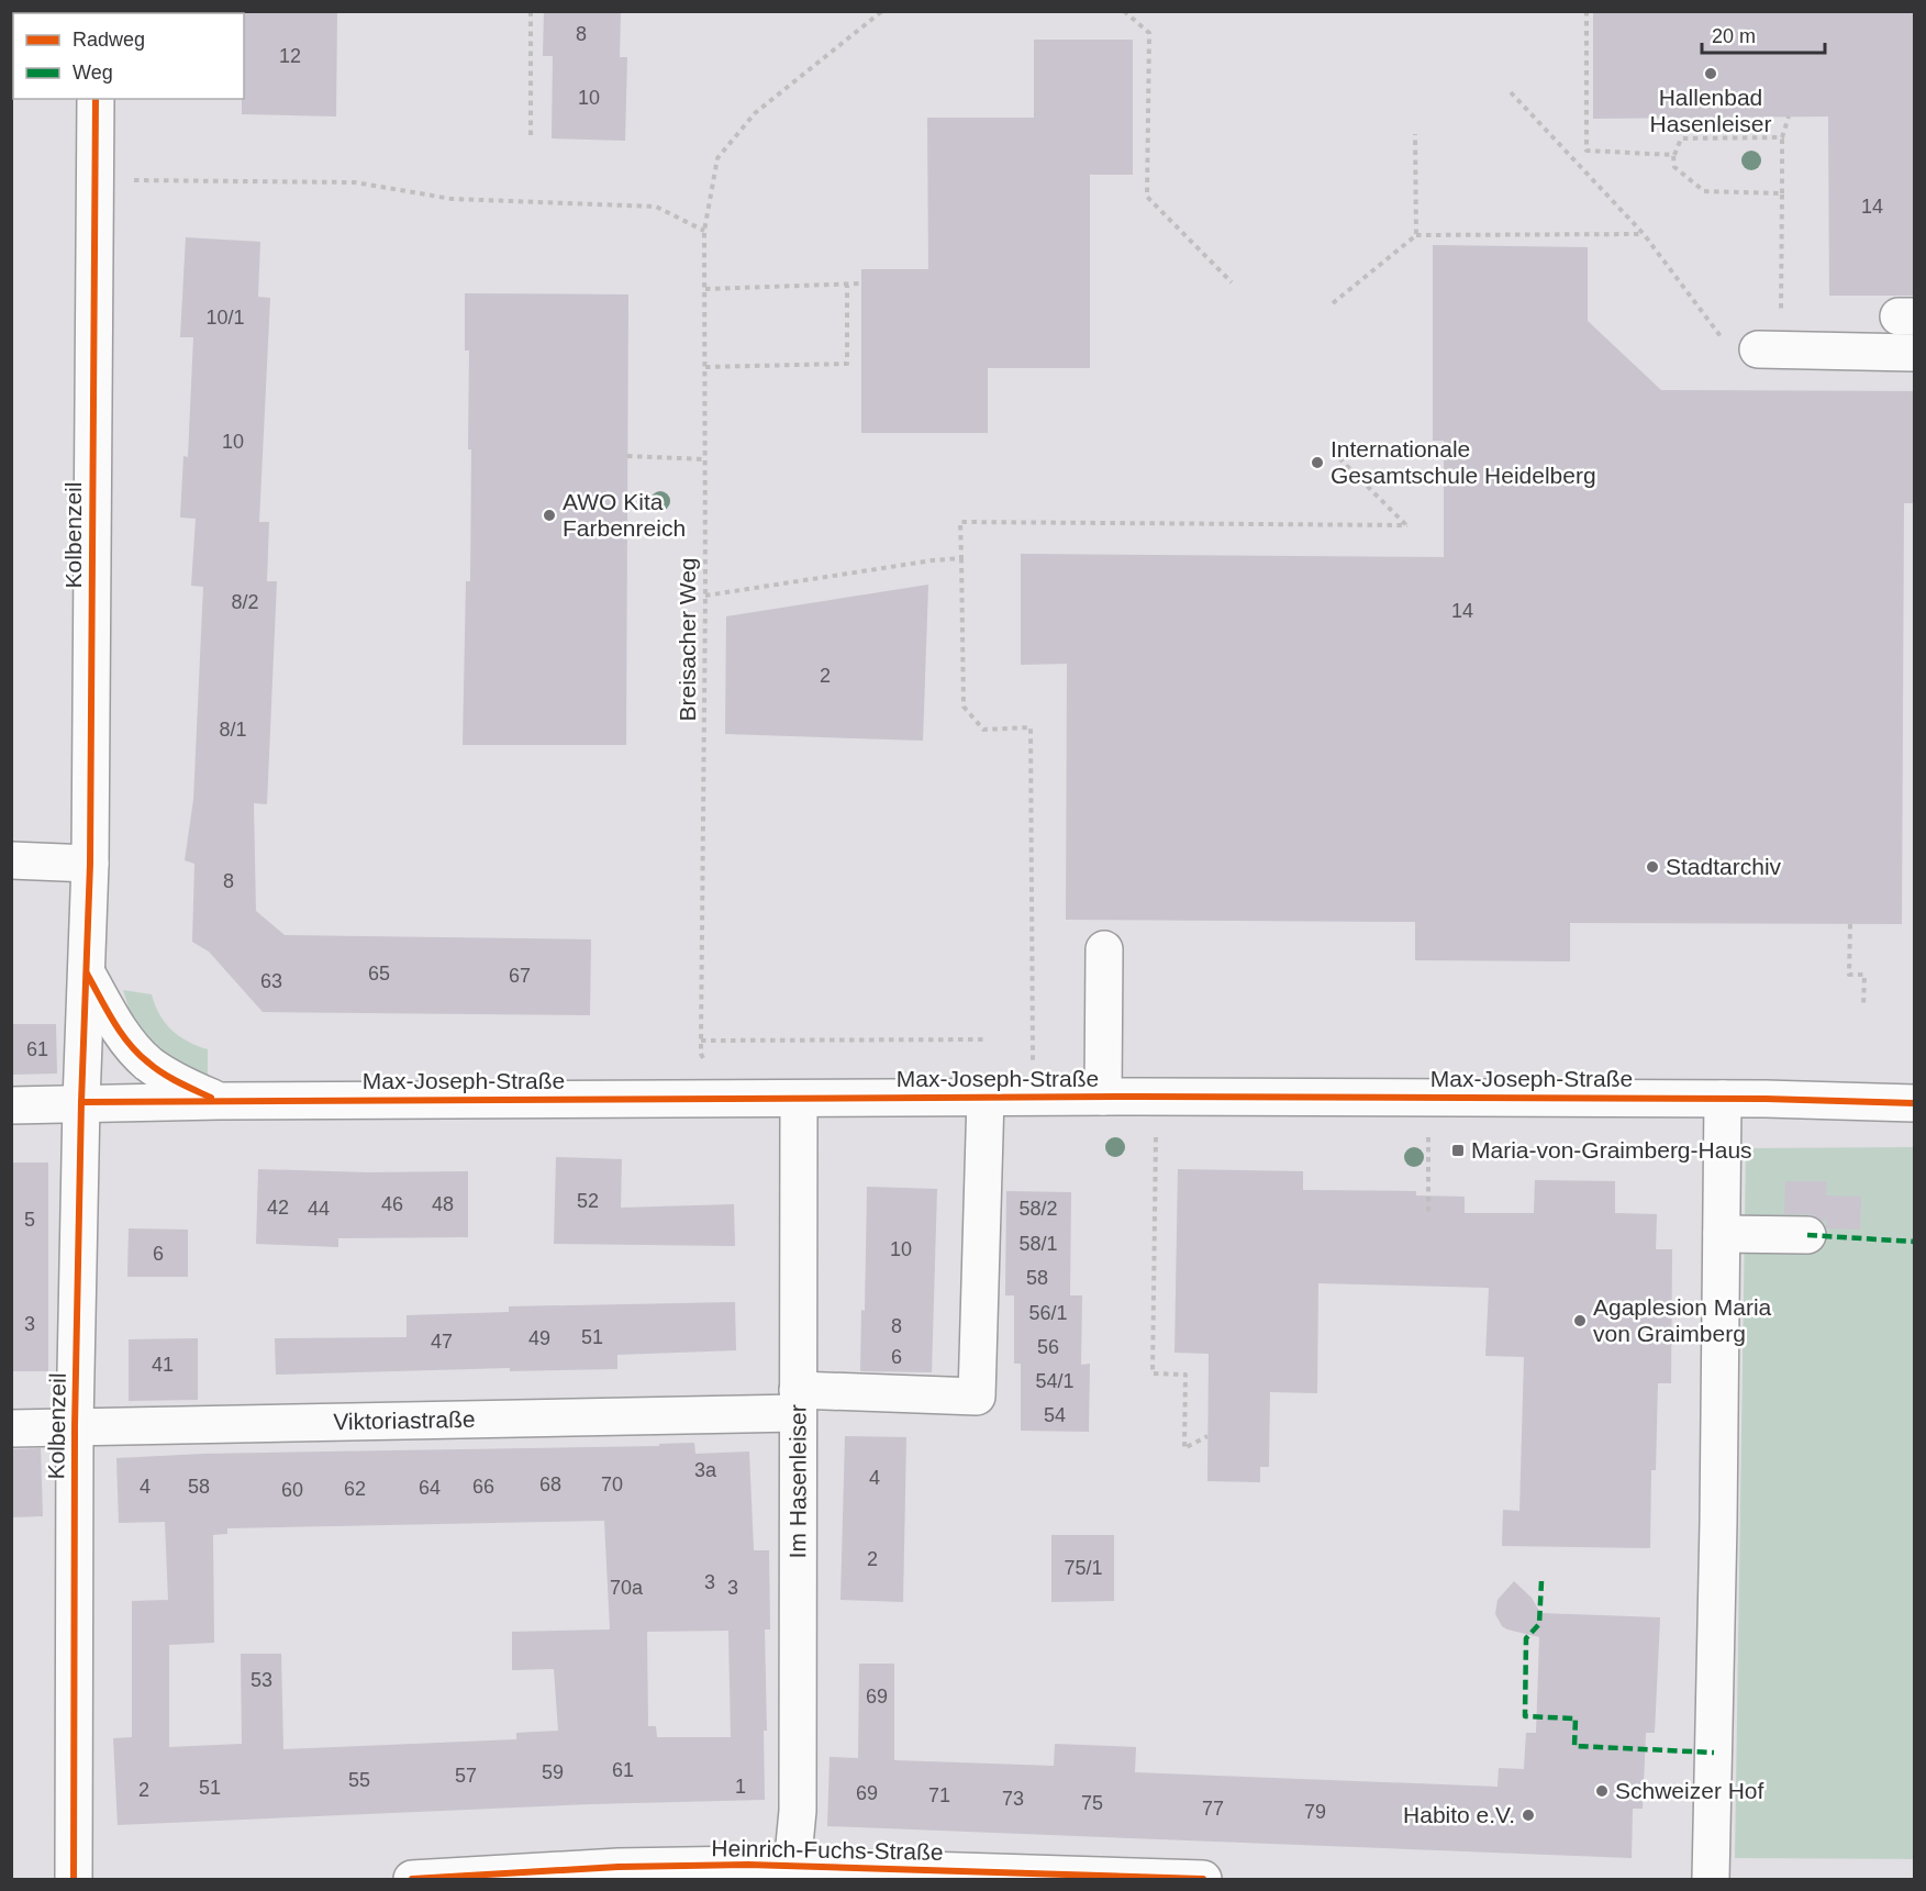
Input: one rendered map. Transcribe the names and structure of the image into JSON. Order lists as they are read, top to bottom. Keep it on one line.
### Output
{"streets":{"street":["Kolbenzeil","Max-Joseph-Straße","Viktoriastraße","Im Hasenleiser","Heinrich-Fuchs-Straße"],"path":["Breisacher Weg"]},"crossings":[["Kolbenzeil","Max-Joseph-Straße"],["Kolbenzeil","Viktoriastraße"],["Breisacher Weg","Max-Joseph-Straße"],["Max-Joseph-Straße","Viktoriastraße"],["Max-Joseph-Straße","Im Hasenleiser"],["Viktoriastraße","Im Hasenleiser"],["Im Hasenleiser","Heinrich-Fuchs-Straße"]],"places":{"other":["Hallenbad Hasenleiser","Internationale Gesamtschule Heidelberg","AWO Kita Farbenreich","Stadtarchiv","Agaplesion Maria von Graimberg","Schweizer Hof","Habito e.V."],"transit":["Maria-von-Graimberg-Haus"]},"house_numbers":["8","12","10","14","10/1","10","8/2","14","2","8/1","8","65","67","63","61","52","46","48","42","44","58/2","5","58/1","10","6","58","56/1","3","8","51","49","47","56","6","41","54/1","54","3a","4","68","70","4","58","66","64","62","60","2","75/1","3","70a","3","53","69","61","59","57","55","1","51","2","69","71","73","75","77","79"],"legend":["Radweg","Weg"],"scale_bar":"20 m"}
